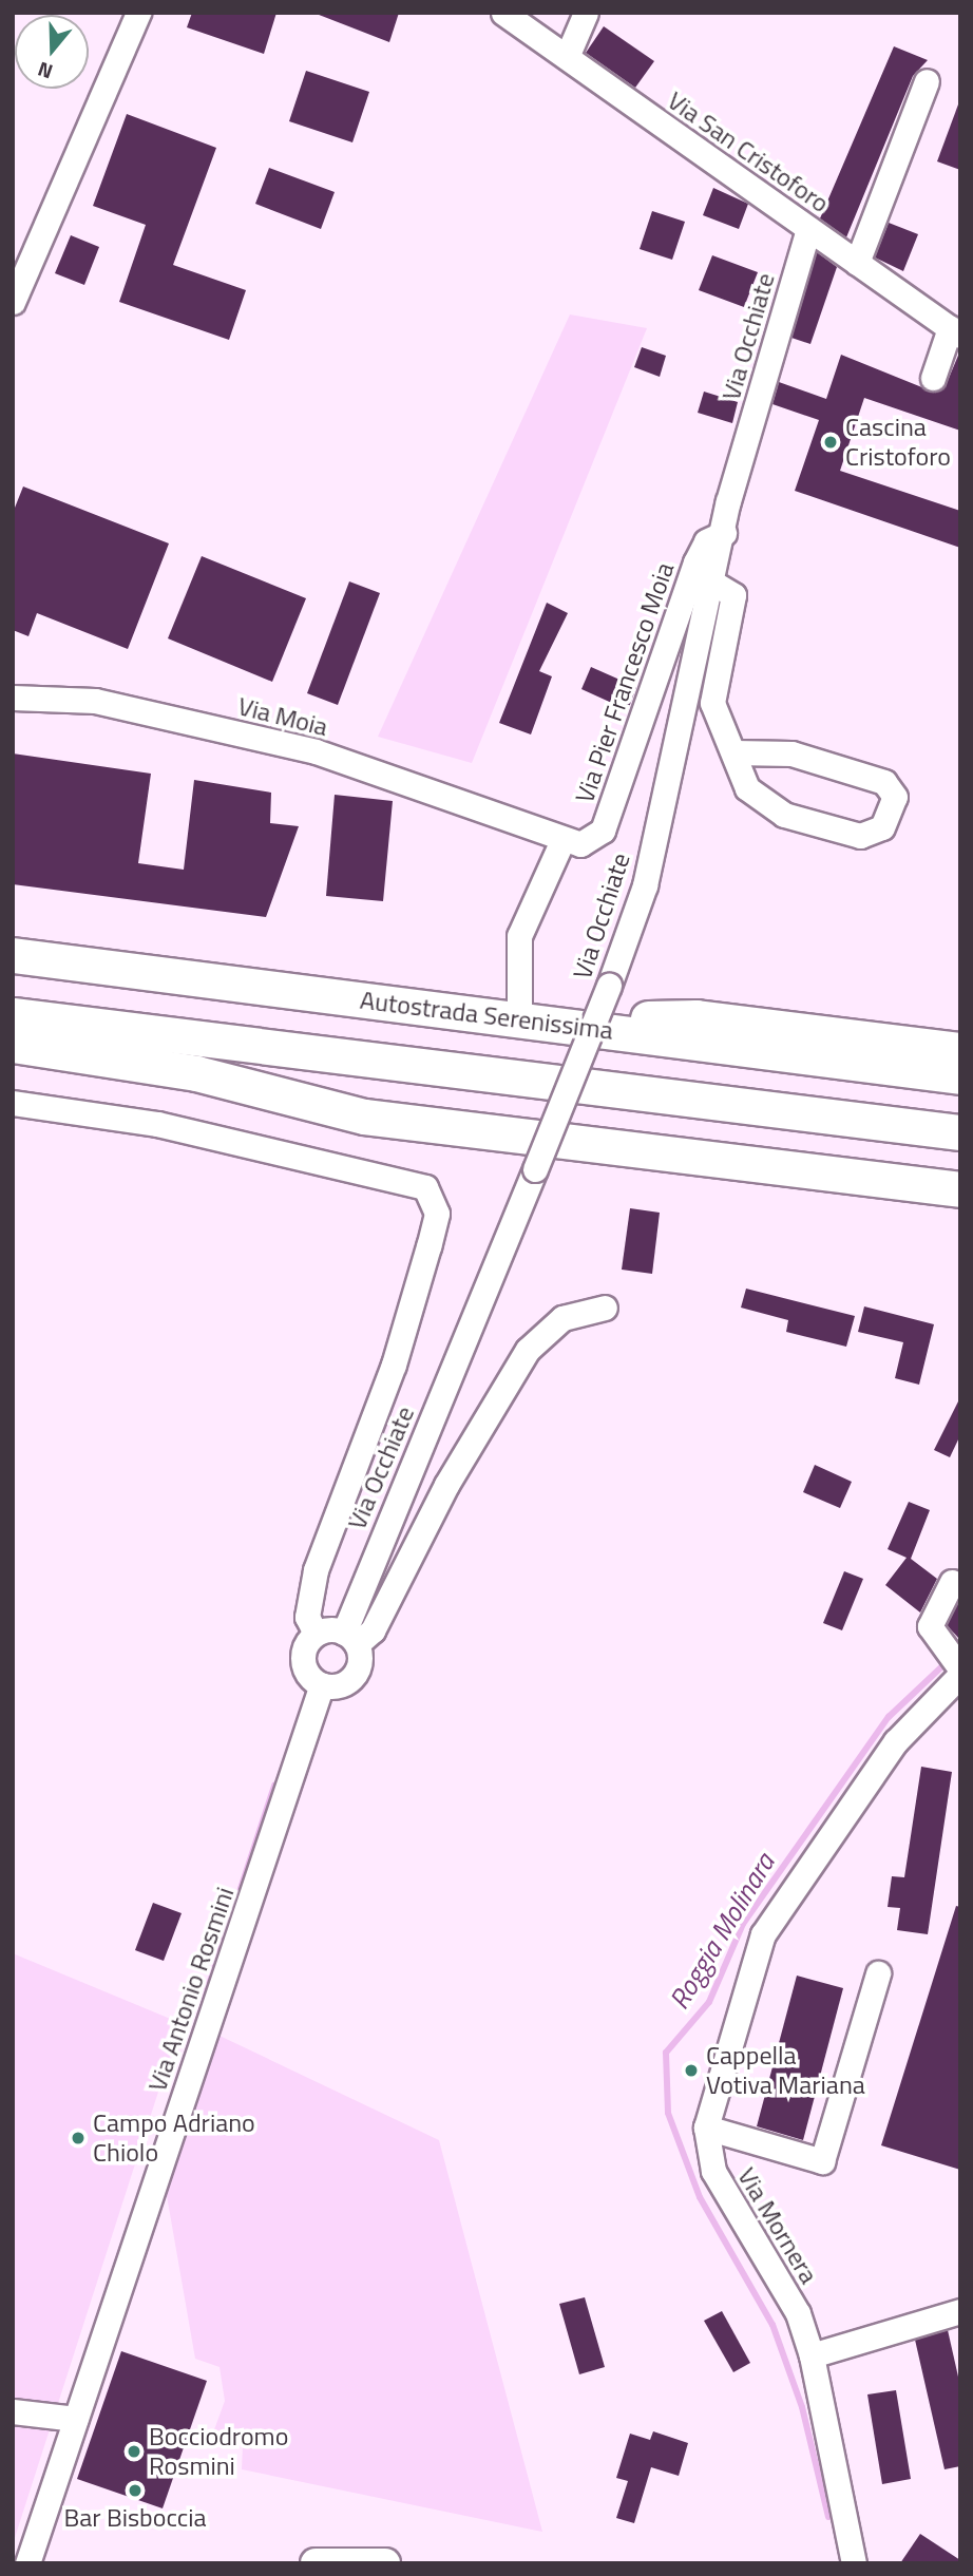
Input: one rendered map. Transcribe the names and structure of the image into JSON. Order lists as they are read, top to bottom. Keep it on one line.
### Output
{"streets":{"highway":["Autostrada Serenissima"],"street":["Via San Cristoforo","Via Occhiate","Via Pier Francesco Moia","Via Moia","Via Antonio Rosmini","Via Mornera"]},"crossings":[["Via San Cristoforo","Via Occhiate"],["Via Occhiate","Via Pier Francesco Moia"],["Via Occhiate","Via Antonio Rosmini"],["Via Pier Francesco Moia","Via Moia"]],"water":["Roggia Molinara"],"places":["Cascina Cristoforo","Cappella Votiva Mariana","Campo Adriano Chiolo","Bocciodromo Rosmini","Bar Bisboccia"],"north":"bottom"}
